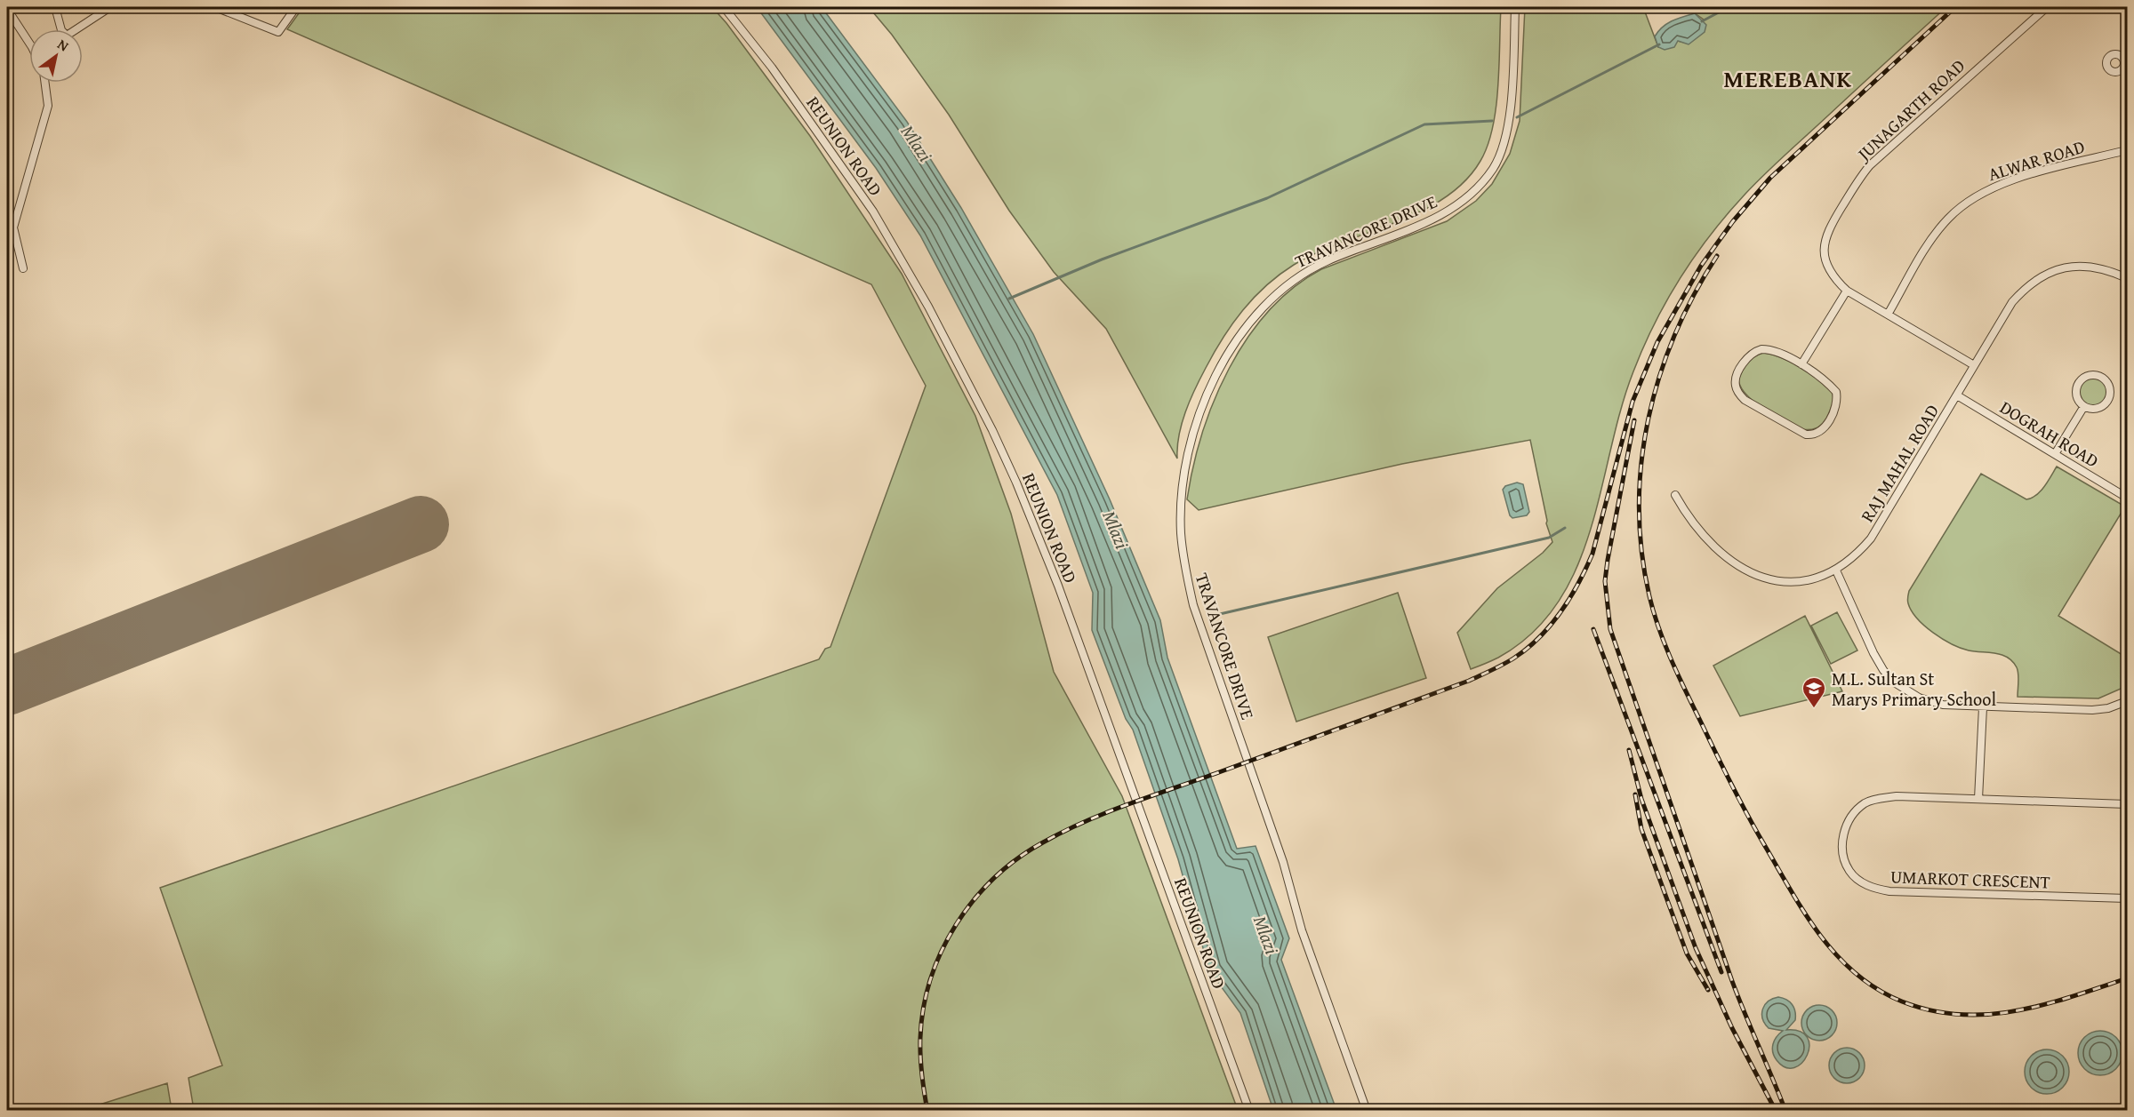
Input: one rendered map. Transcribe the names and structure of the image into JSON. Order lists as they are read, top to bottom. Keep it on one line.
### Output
{"streets":{"street":["JUNAGARTH ROAD","REUNION ROAD","ALWAR ROAD","TRAVANCORE DRIVE","DOGRAH ROAD","RAJ MAHAL ROAD","UMARKOT CRESCENT"]},"crossings":[["JUNAGARTH ROAD","ALWAR ROAD"],["JUNAGARTH ROAD","RAJ MAHAL ROAD"],["DOGRAH ROAD","RAJ MAHAL ROAD"]],"districts":["MEREBANK"],"water":["Mlazi"],"places":{"school or university":["M.L. Sultan St Marys Primary School"]},"north":"top right"}
